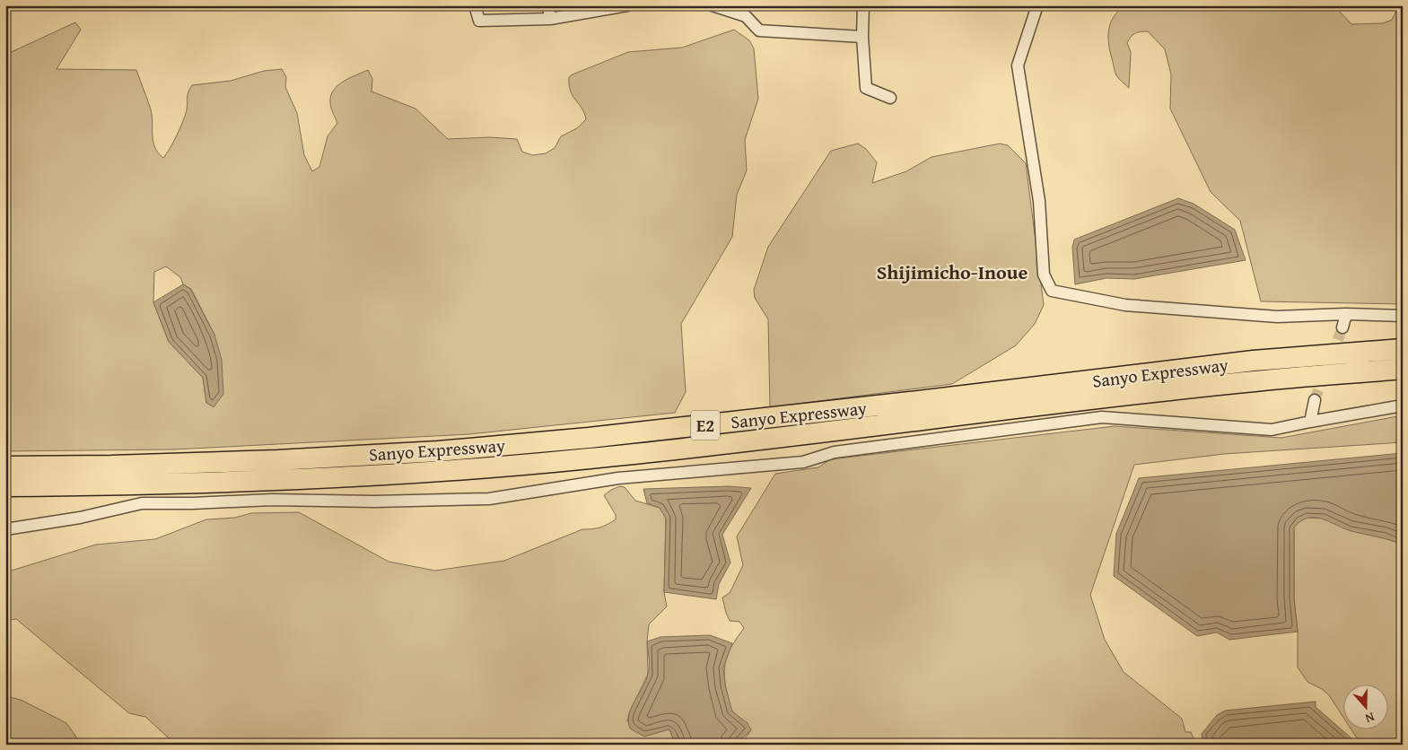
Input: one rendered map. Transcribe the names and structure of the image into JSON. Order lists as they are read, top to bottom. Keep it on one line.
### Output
{"streets":{"highway":["Sanyo Expressway","E2"]},"districts":["Shijimicho-Inoue"],"north":"bottom"}
